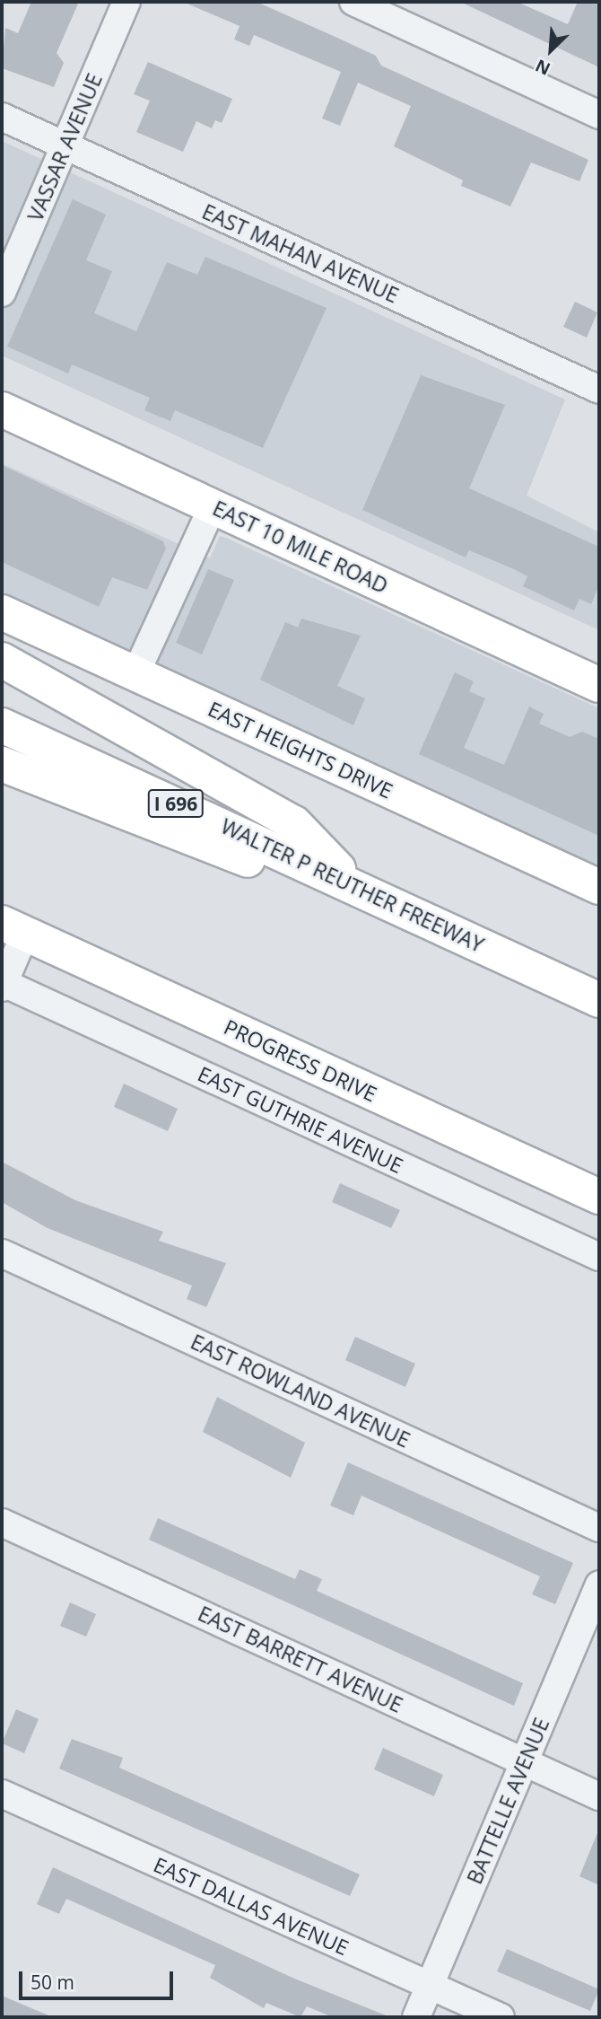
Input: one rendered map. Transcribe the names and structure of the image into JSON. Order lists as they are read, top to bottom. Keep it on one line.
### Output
{"streets":{"main road":["EAST 10 MILE ROAD","EAST HEIGHTS DRIVE","I 696","WALTER P REUTHER FREEWAY","PROGRESS DRIVE"],"street":["VASSAR AVENUE","EAST MAHAN AVENUE","EAST GUTHRIE AVENUE","EAST ROWLAND AVENUE","EAST BARRETT AVENUE","BATTELLE AVENUE","EAST DALLAS AVENUE"]},"crossings":[["VASSAR AVENUE","EAST MAHAN AVENUE"],["EAST BARRETT AVENUE","BATTELLE AVENUE"],["BATTELLE AVENUE","EAST DALLAS AVENUE"]],"scale_bar":"50 m","north":"bottom left"}
